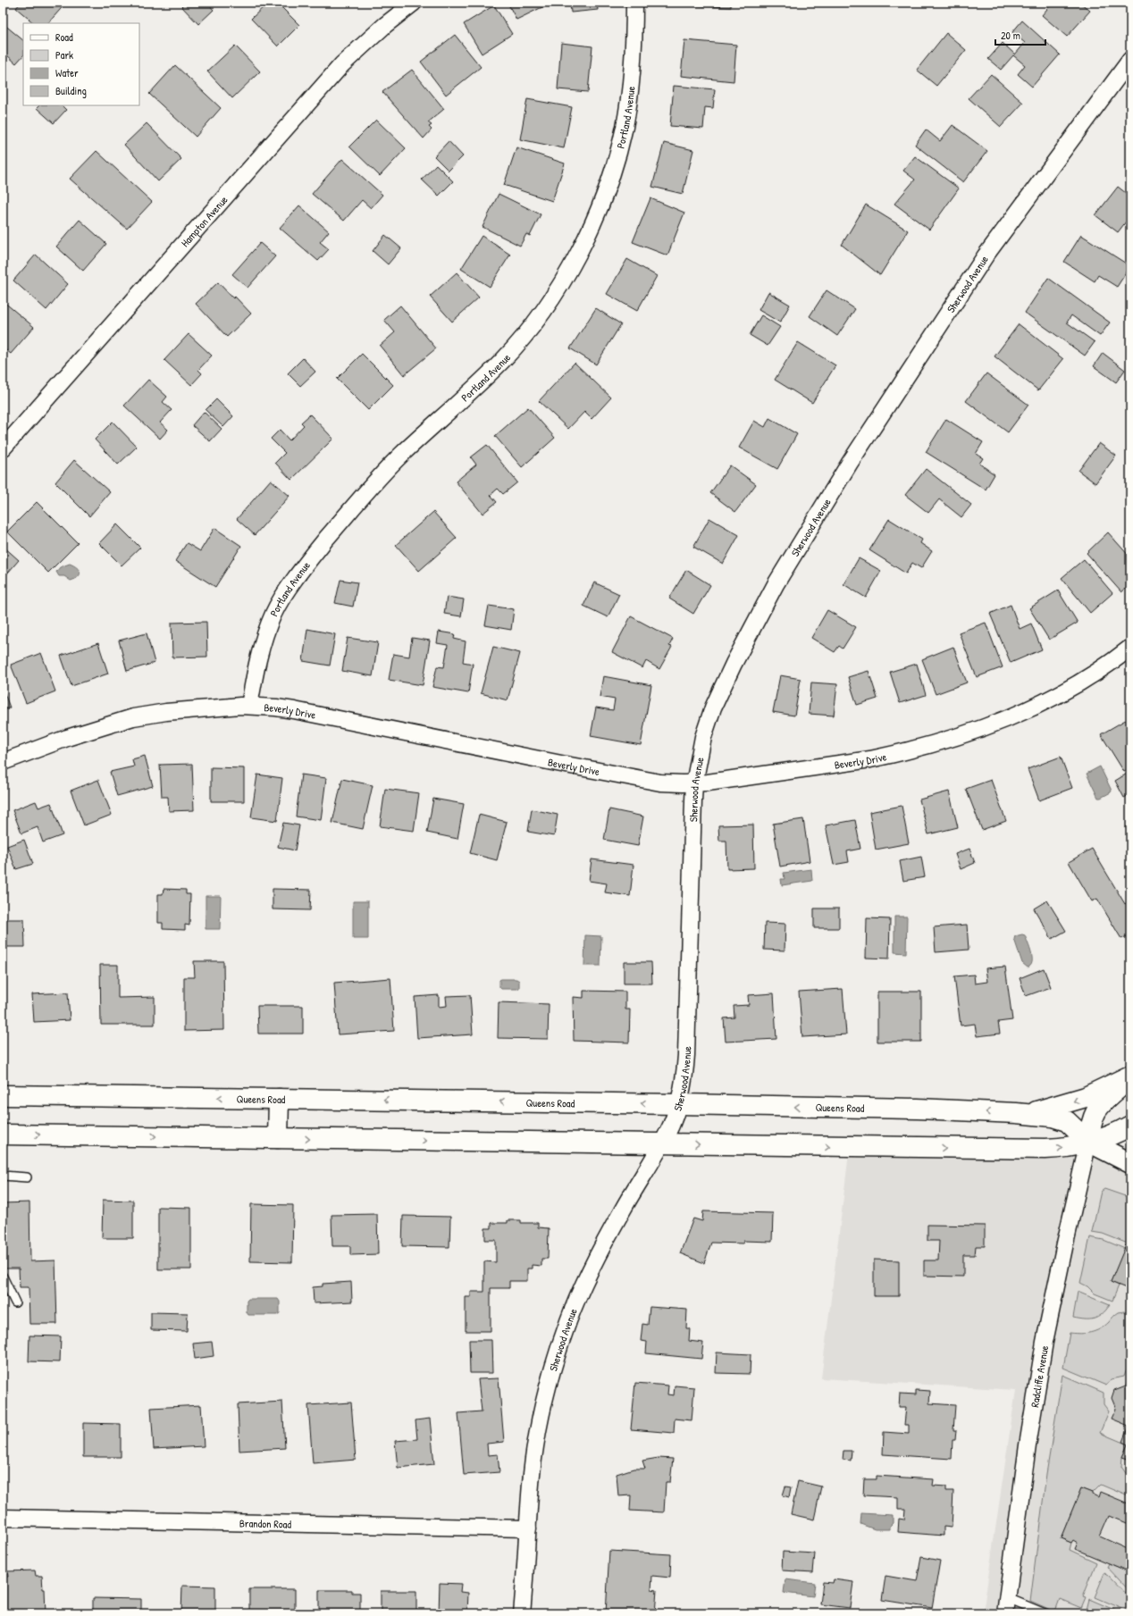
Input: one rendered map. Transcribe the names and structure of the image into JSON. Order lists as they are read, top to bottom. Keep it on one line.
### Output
{"streets":{"street":["Portland Avenue","Hampton Avenue","Sherwood Avenue","Beverly Drive","Queens Road","Radcliffe Avenue","Brandon Road"]},"crossings":[["Portland Avenue","Beverly Drive"],["Sherwood Avenue","Beverly Drive"],["Sherwood Avenue","Queens Road"],["Sherwood Avenue","Brandon Road"],["Queens Road","Radcliffe Avenue"]],"legend":["Road","Park","Water","Building"],"scale_bar":"20 m"}
